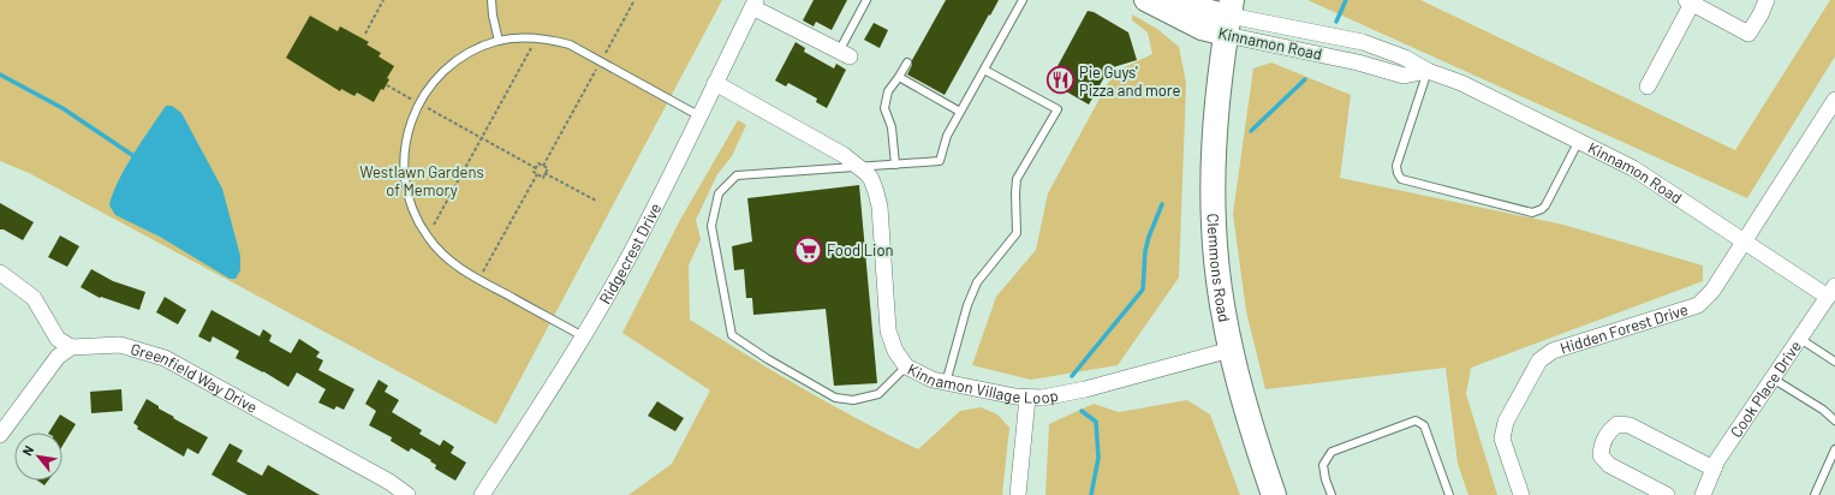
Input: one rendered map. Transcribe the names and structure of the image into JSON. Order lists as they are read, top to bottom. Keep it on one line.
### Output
{"streets":{"main road":["Kinnamon Road","Clemmons Road"],"street":["Ridgecrest Drive","Hidden Forest Drive","Kinnamon Village Loop","Greenfield Way Drive","Cook Place Drive"]},"crossings":[["Kinnamon Road","Clemmons Road"],["Kinnamon Road","Hidden Forest Drive"],["Kinnamon Road","Cook Place Drive"],["Ridgecrest Drive","Kinnamon Village Loop"],["Clemmons Road","Kinnamon Village Loop"]],"parks":["Westlawn Gardens of Memory"],"places":{"restaurant":["Pie Guys' Pizza and more"],"supermarket":["Food Lion"]},"north":"top left"}
